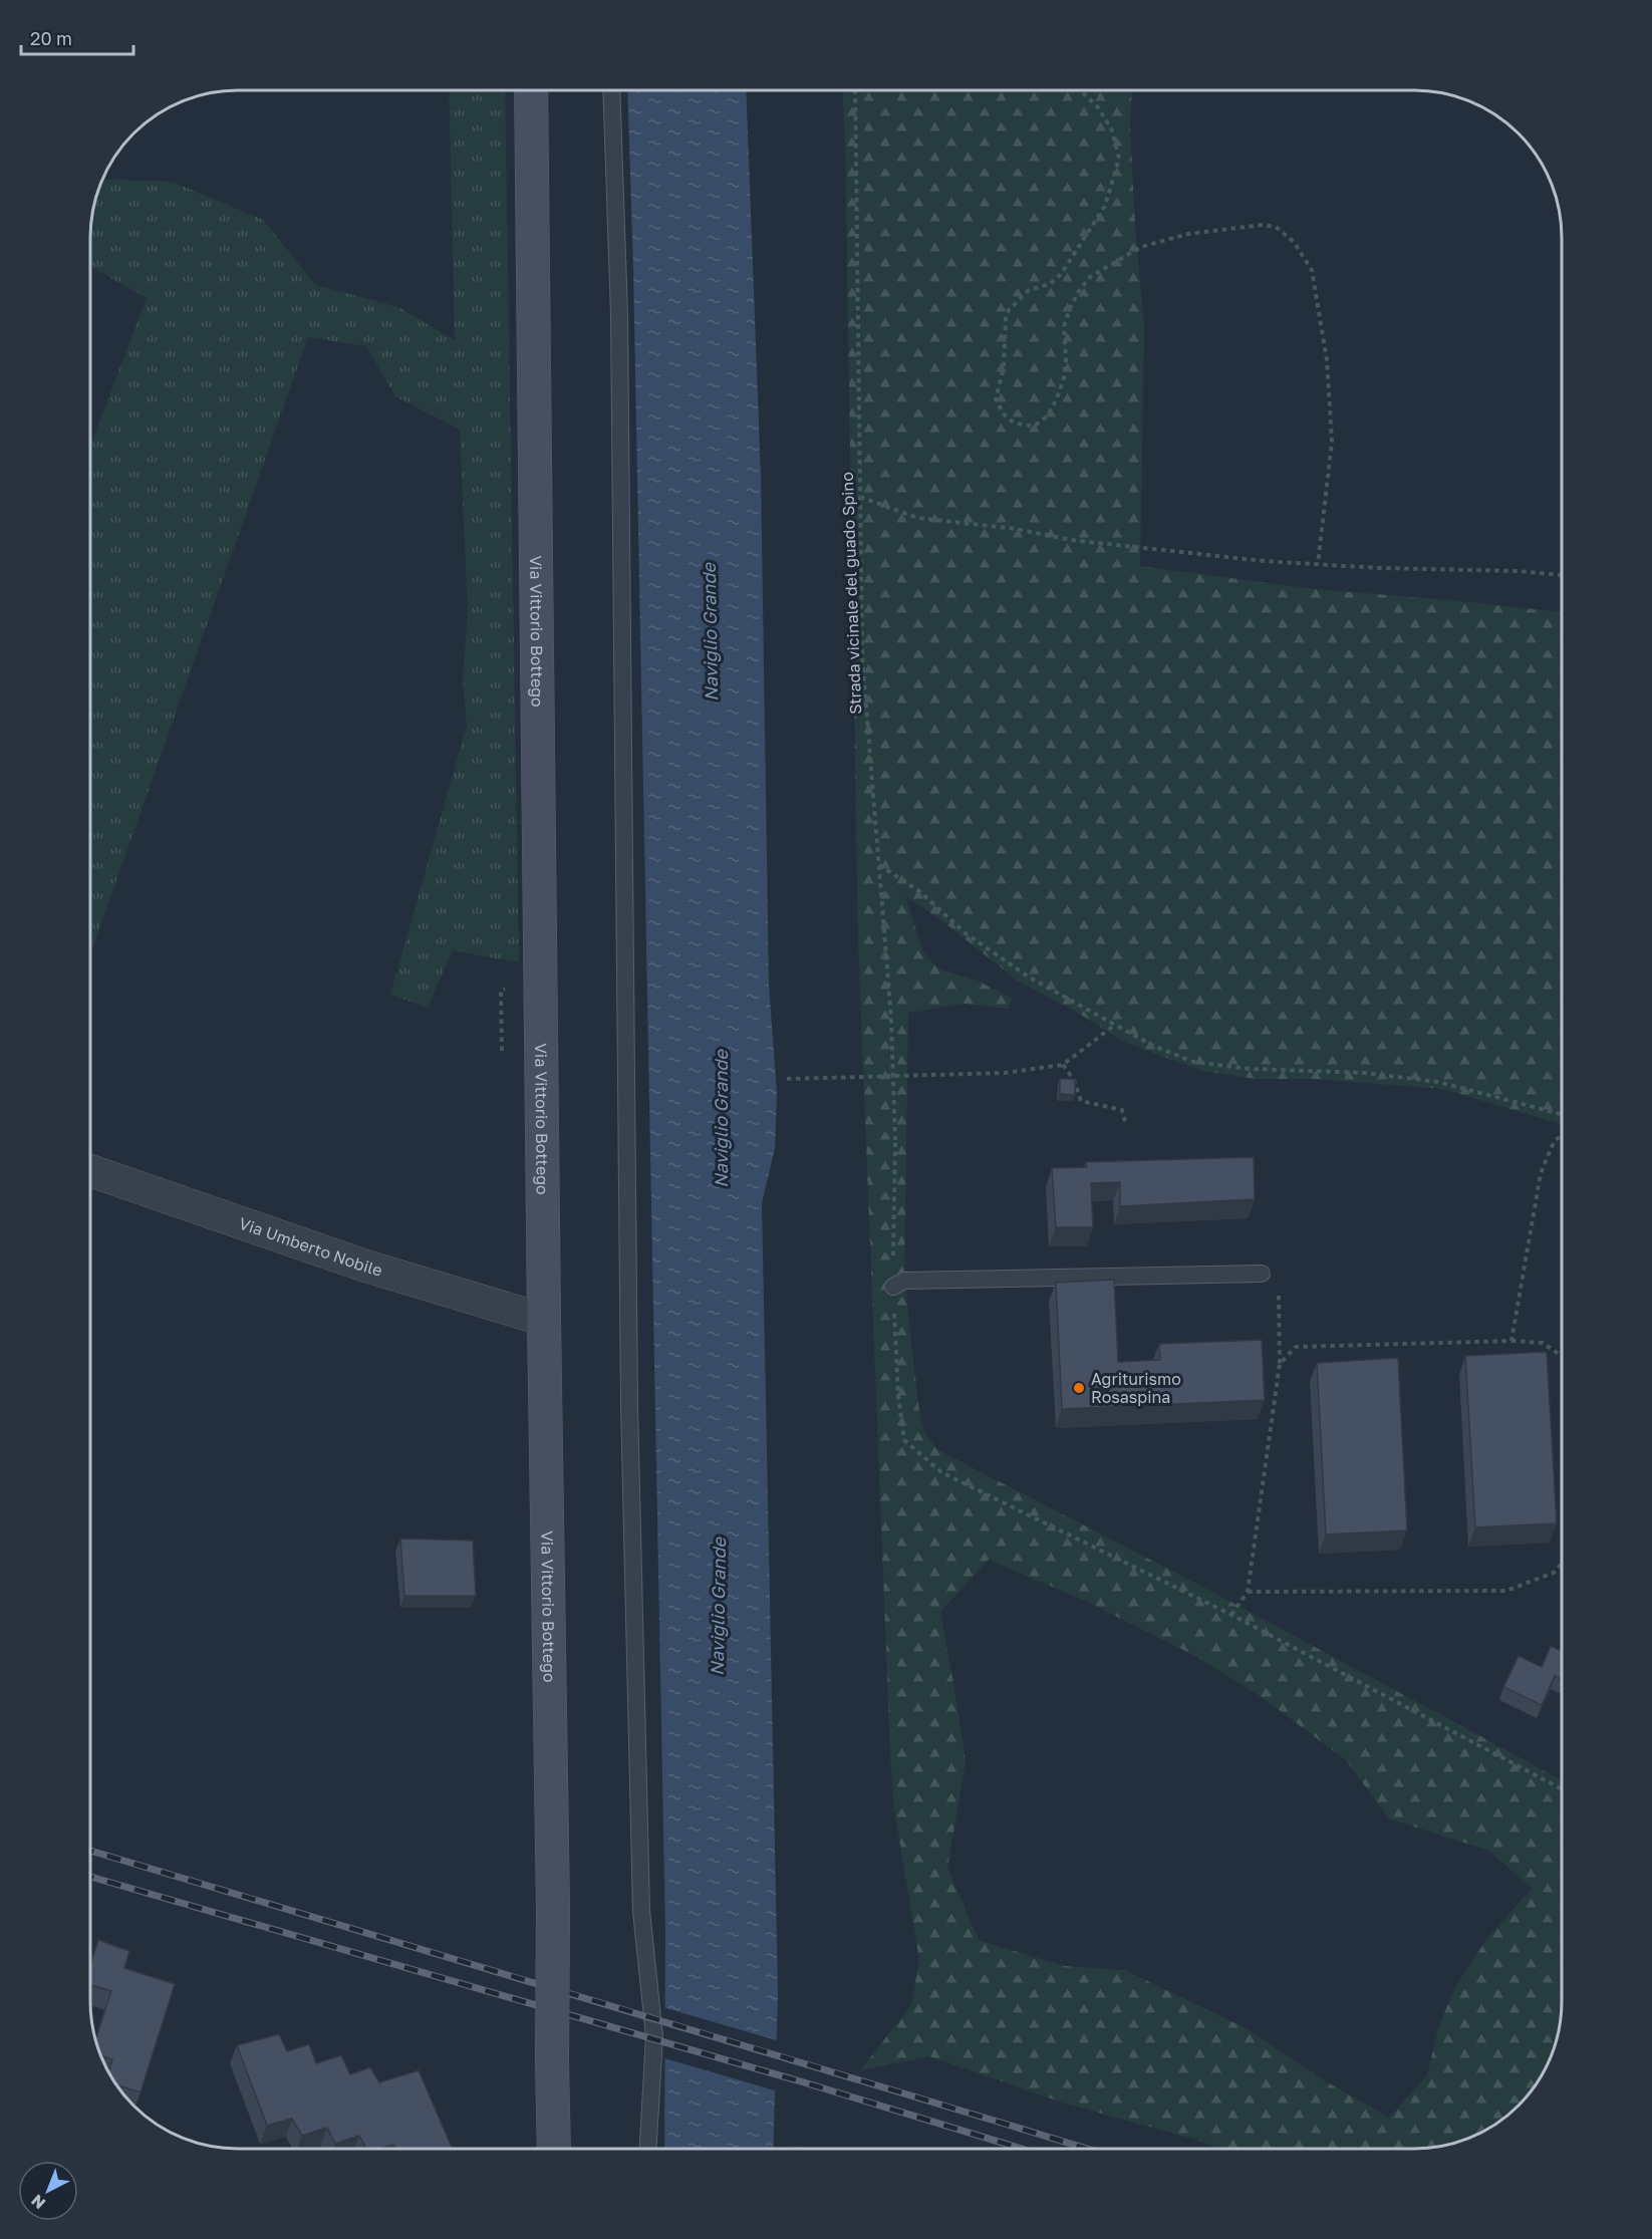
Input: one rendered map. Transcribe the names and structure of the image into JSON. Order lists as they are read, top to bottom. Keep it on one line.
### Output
{"streets":{"street":["Via Vittorio Bottego","Via Umberto Nobile"],"path":["Strada vicinale del guado Spino"]},"crossings":[["Via Vittorio Bottego","Via Umberto Nobile"]],"water":["Naviglio Grande"],"places":["Agriturismo Rosaspina"],"scale_bar":"20 m","north":"bottom left"}
